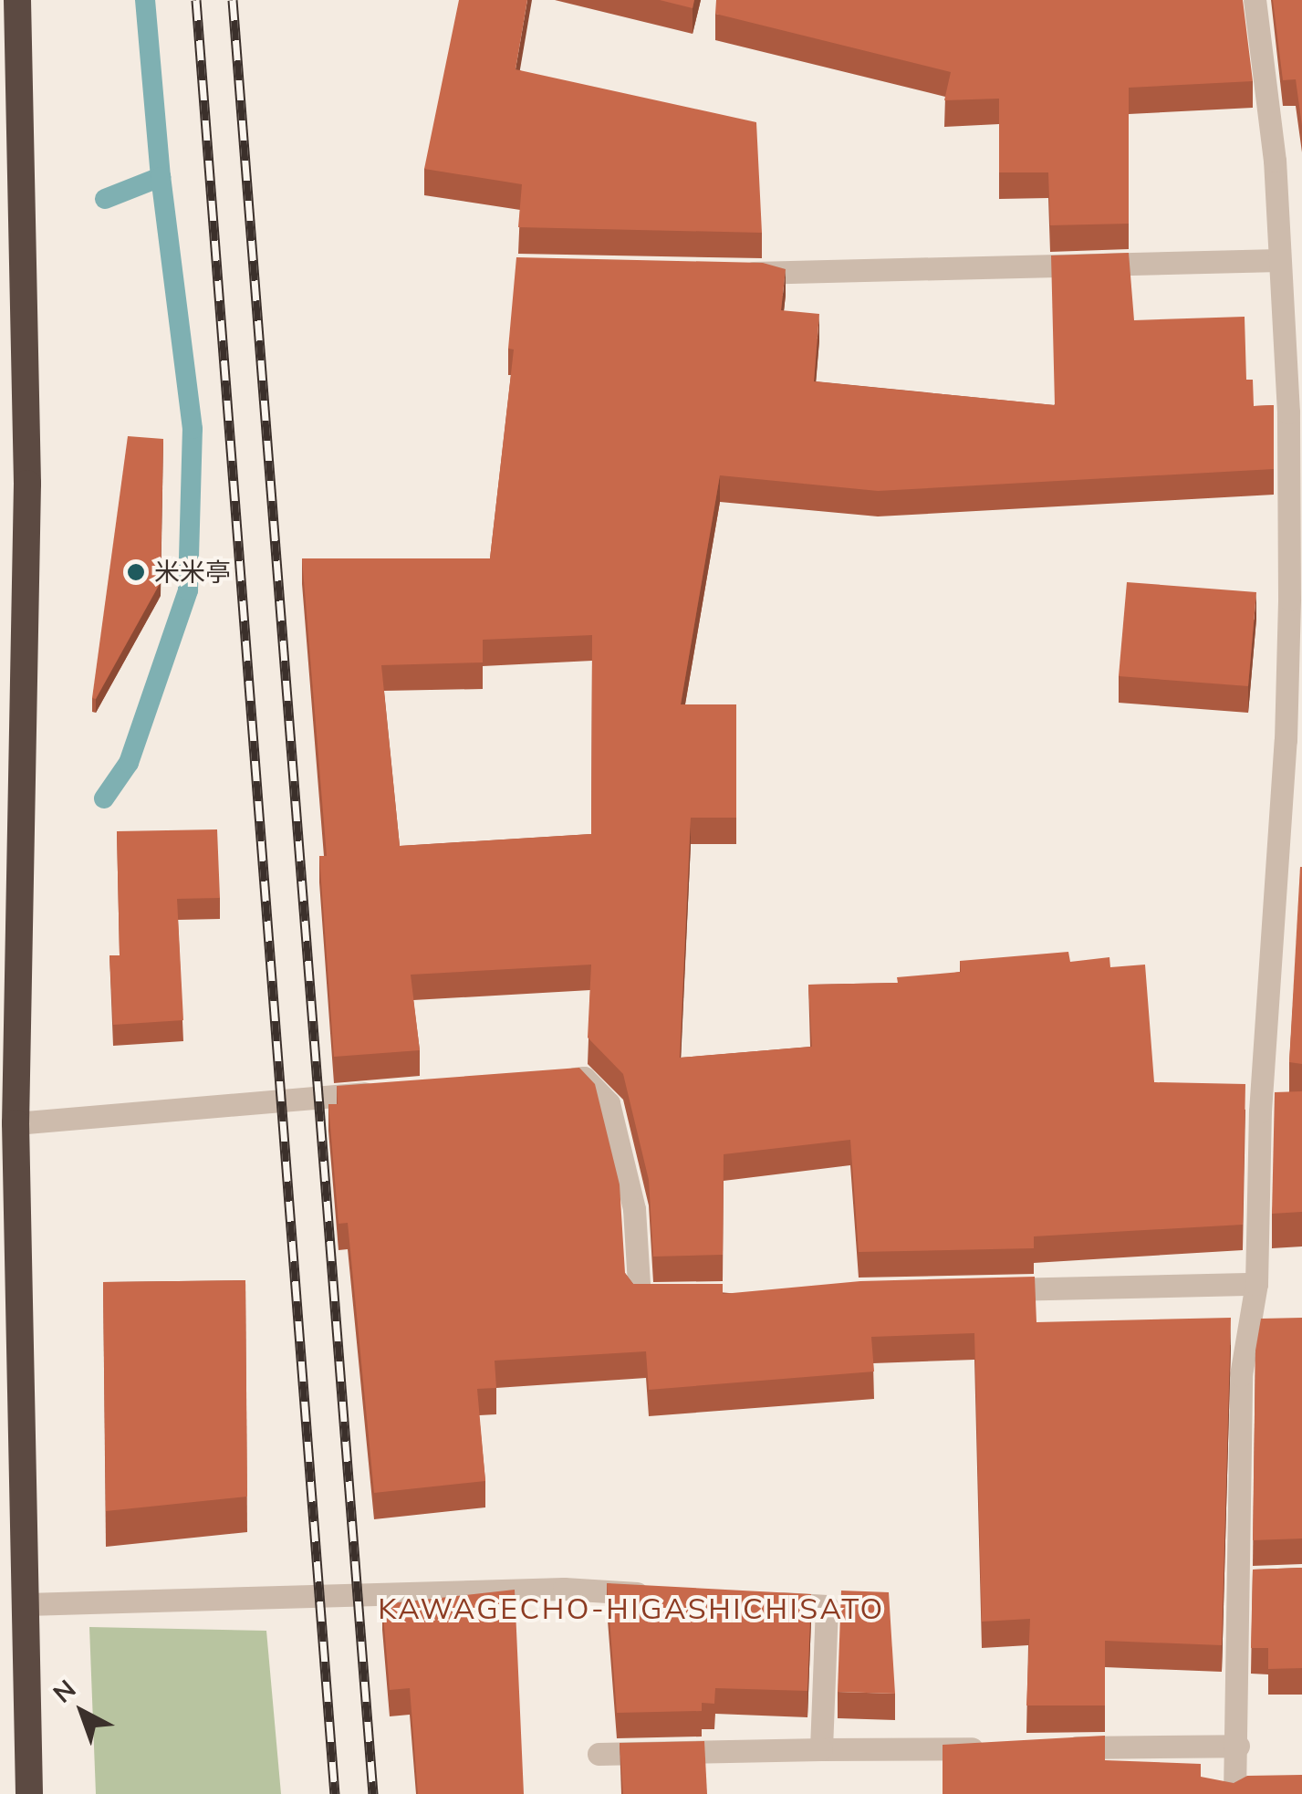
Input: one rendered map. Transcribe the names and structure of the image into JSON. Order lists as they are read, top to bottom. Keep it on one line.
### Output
{"districts":["KAWAGECHO-HIGASHICHISATO"],"places":["米米亭"],"north":"top left"}
